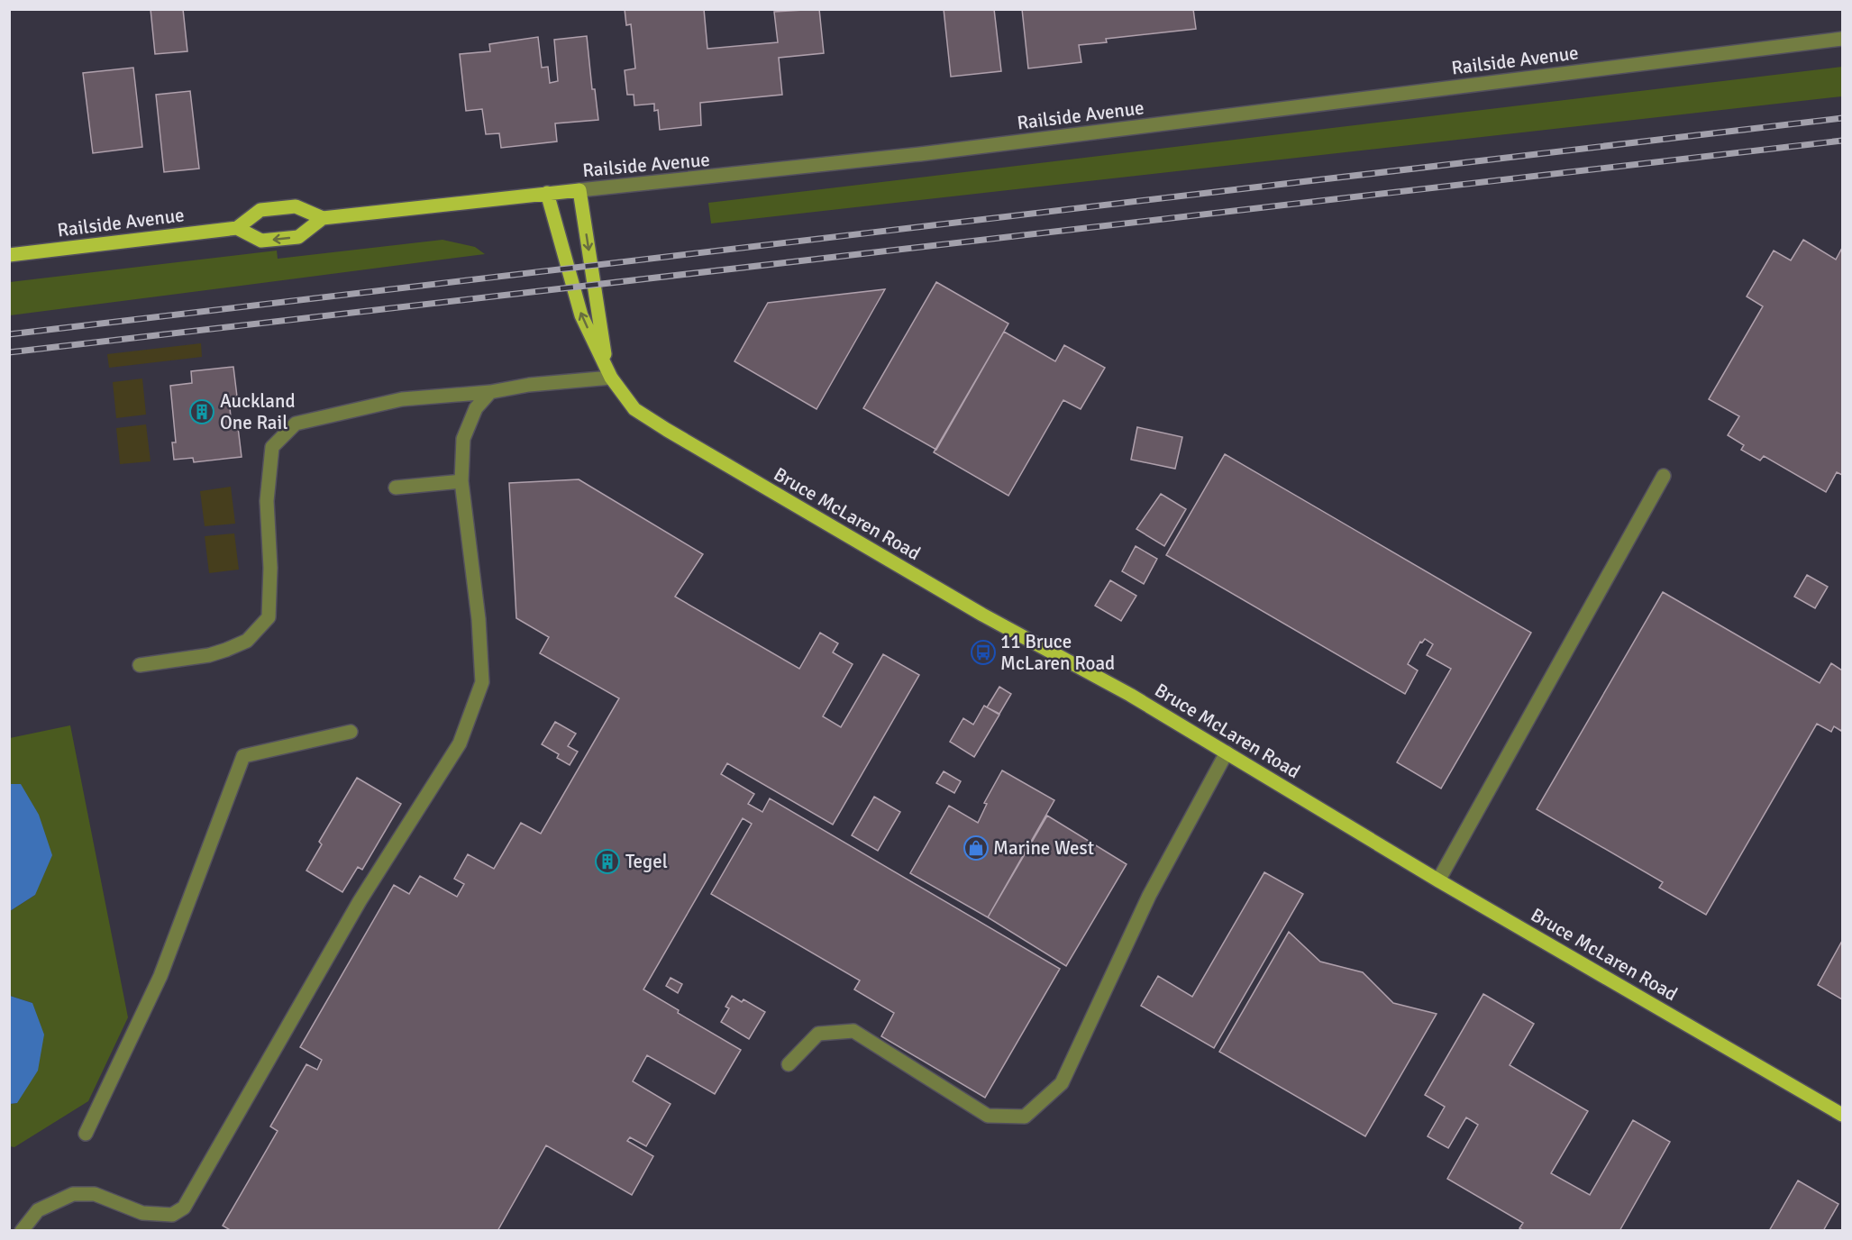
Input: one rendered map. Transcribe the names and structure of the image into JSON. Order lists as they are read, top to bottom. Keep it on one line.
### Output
{"streets":{"main road":["Railside Avenue","Bruce McLaren Road"]},"crossings":[["Railside Avenue","Bruce McLaren Road"]],"places":{"building":["Auckland One Rail","Tegel"],"bus stop":["11 Bruce McLaren Road"],"shop":["Marine West"]}}
